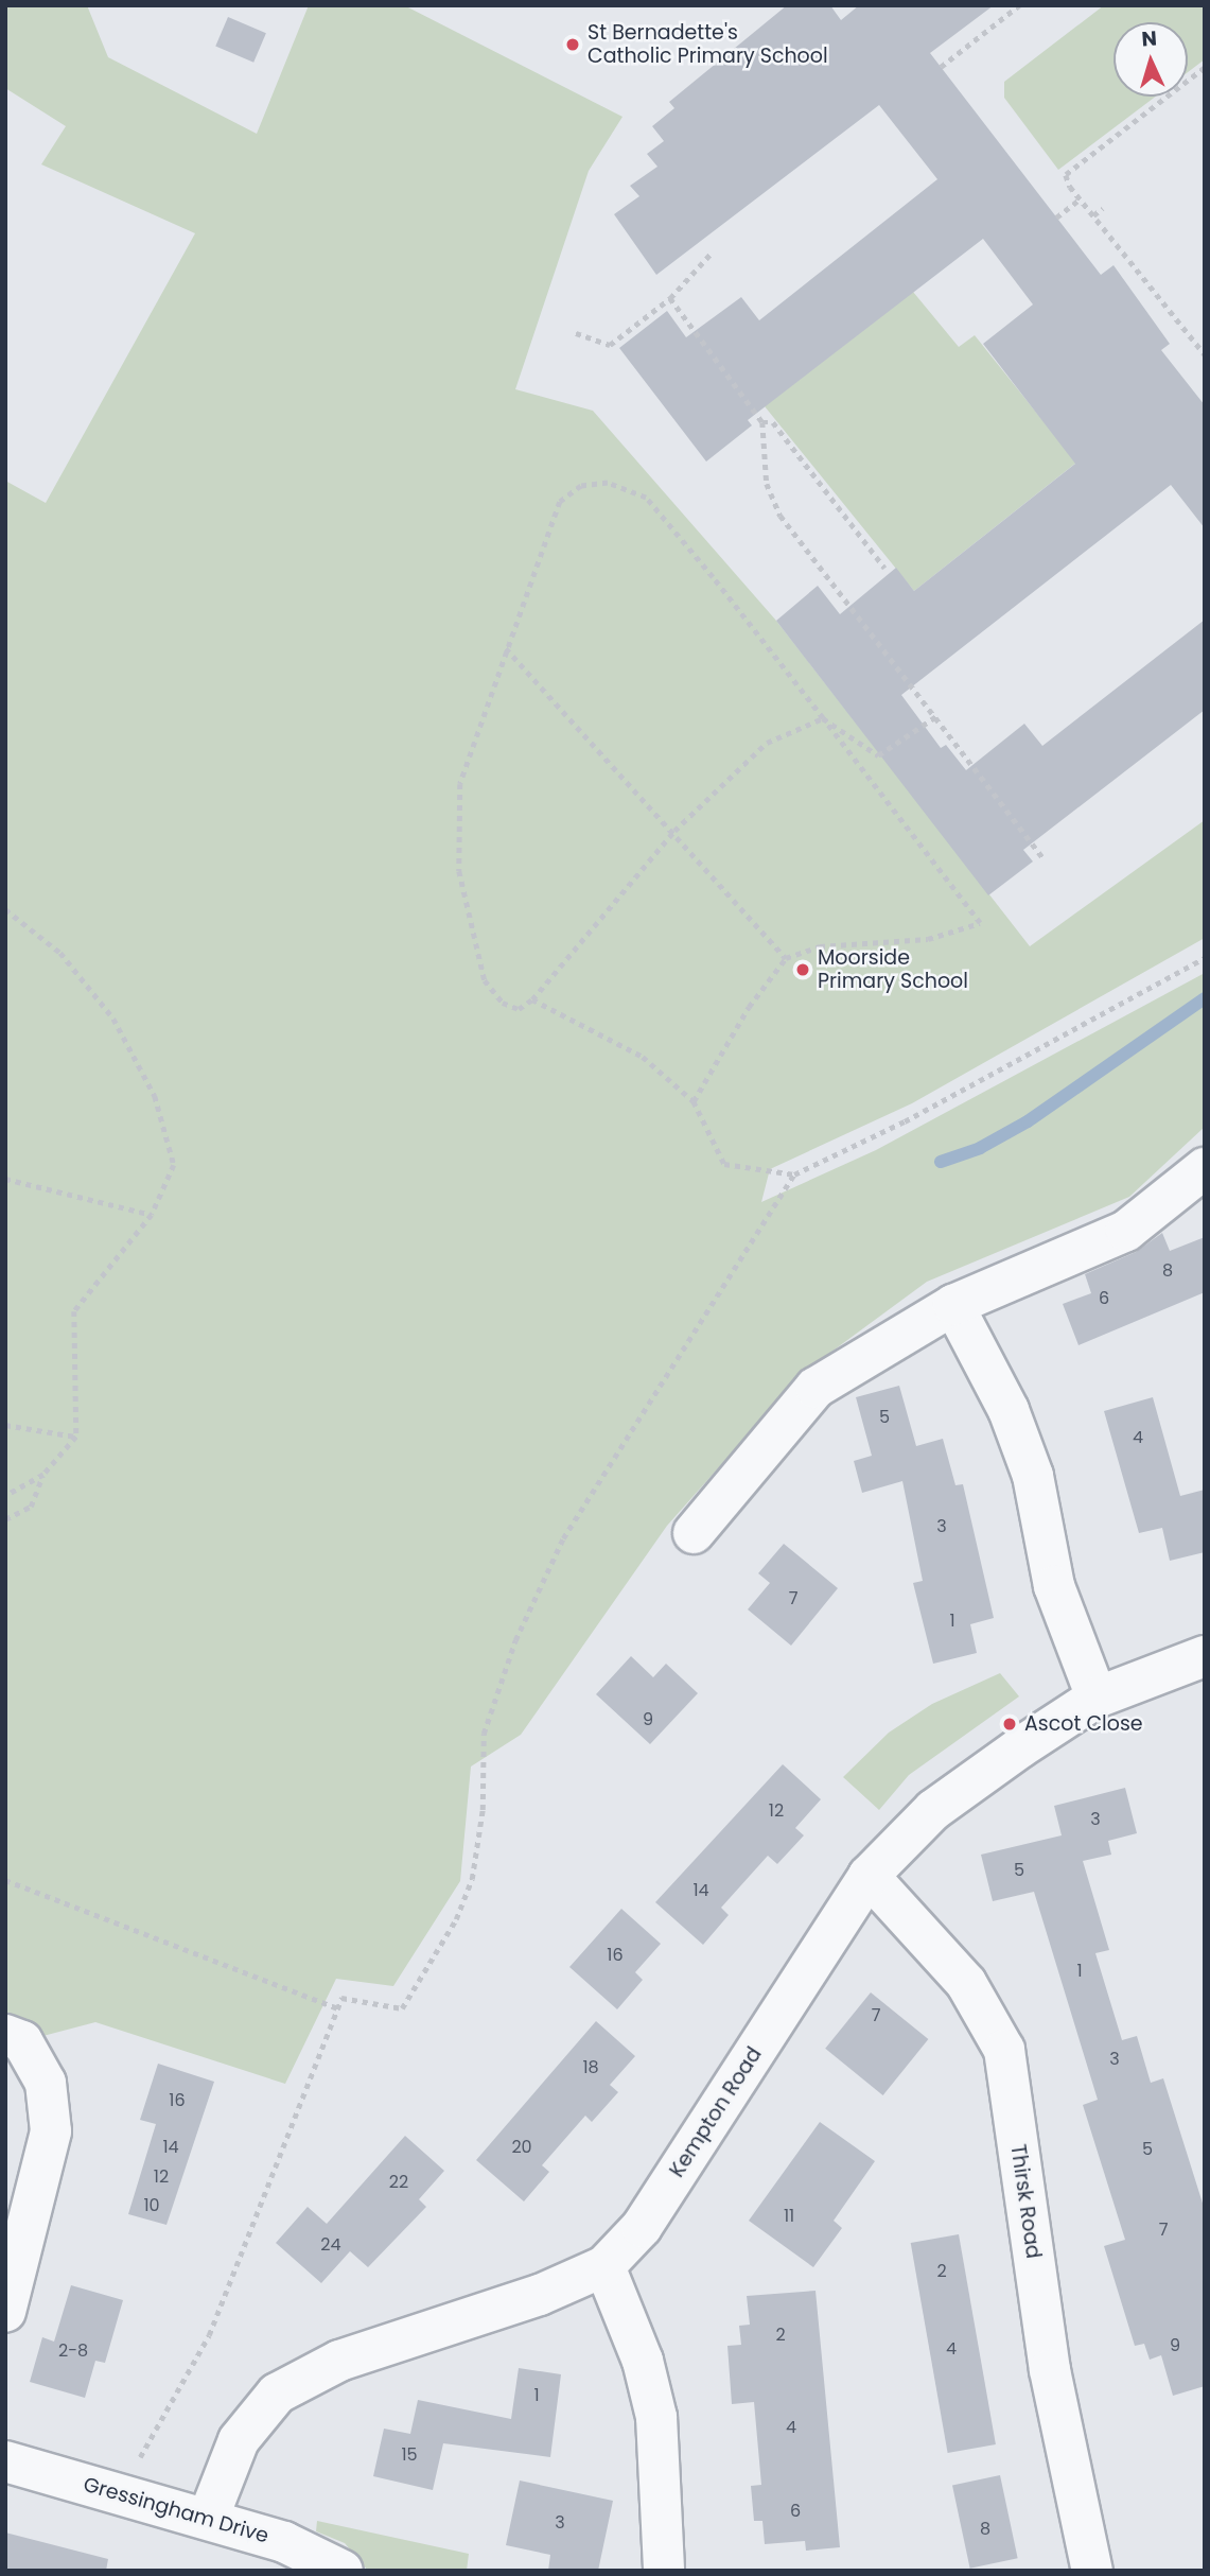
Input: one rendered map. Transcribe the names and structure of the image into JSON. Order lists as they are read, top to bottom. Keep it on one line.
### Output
{"streets":{"street":["Kempton Road","Thirsk Road","Gressingham Drive"]},"crossings":[["Kempton Road","Thirsk Road"],["Kempton Road","Gressingham Drive"]],"places":["St Bernadette's Catholic Primary School","Moorside Primary School","Ascot Close"],"house_numbers":["8","6","5","4","3","7","1","9","12","3","5","14","16","1","7","3","18","16","14","20","5","12","22","10","11","7","24","2","2","9","4","2-8","1","4","15","6","3","8"],"north":"top"}
